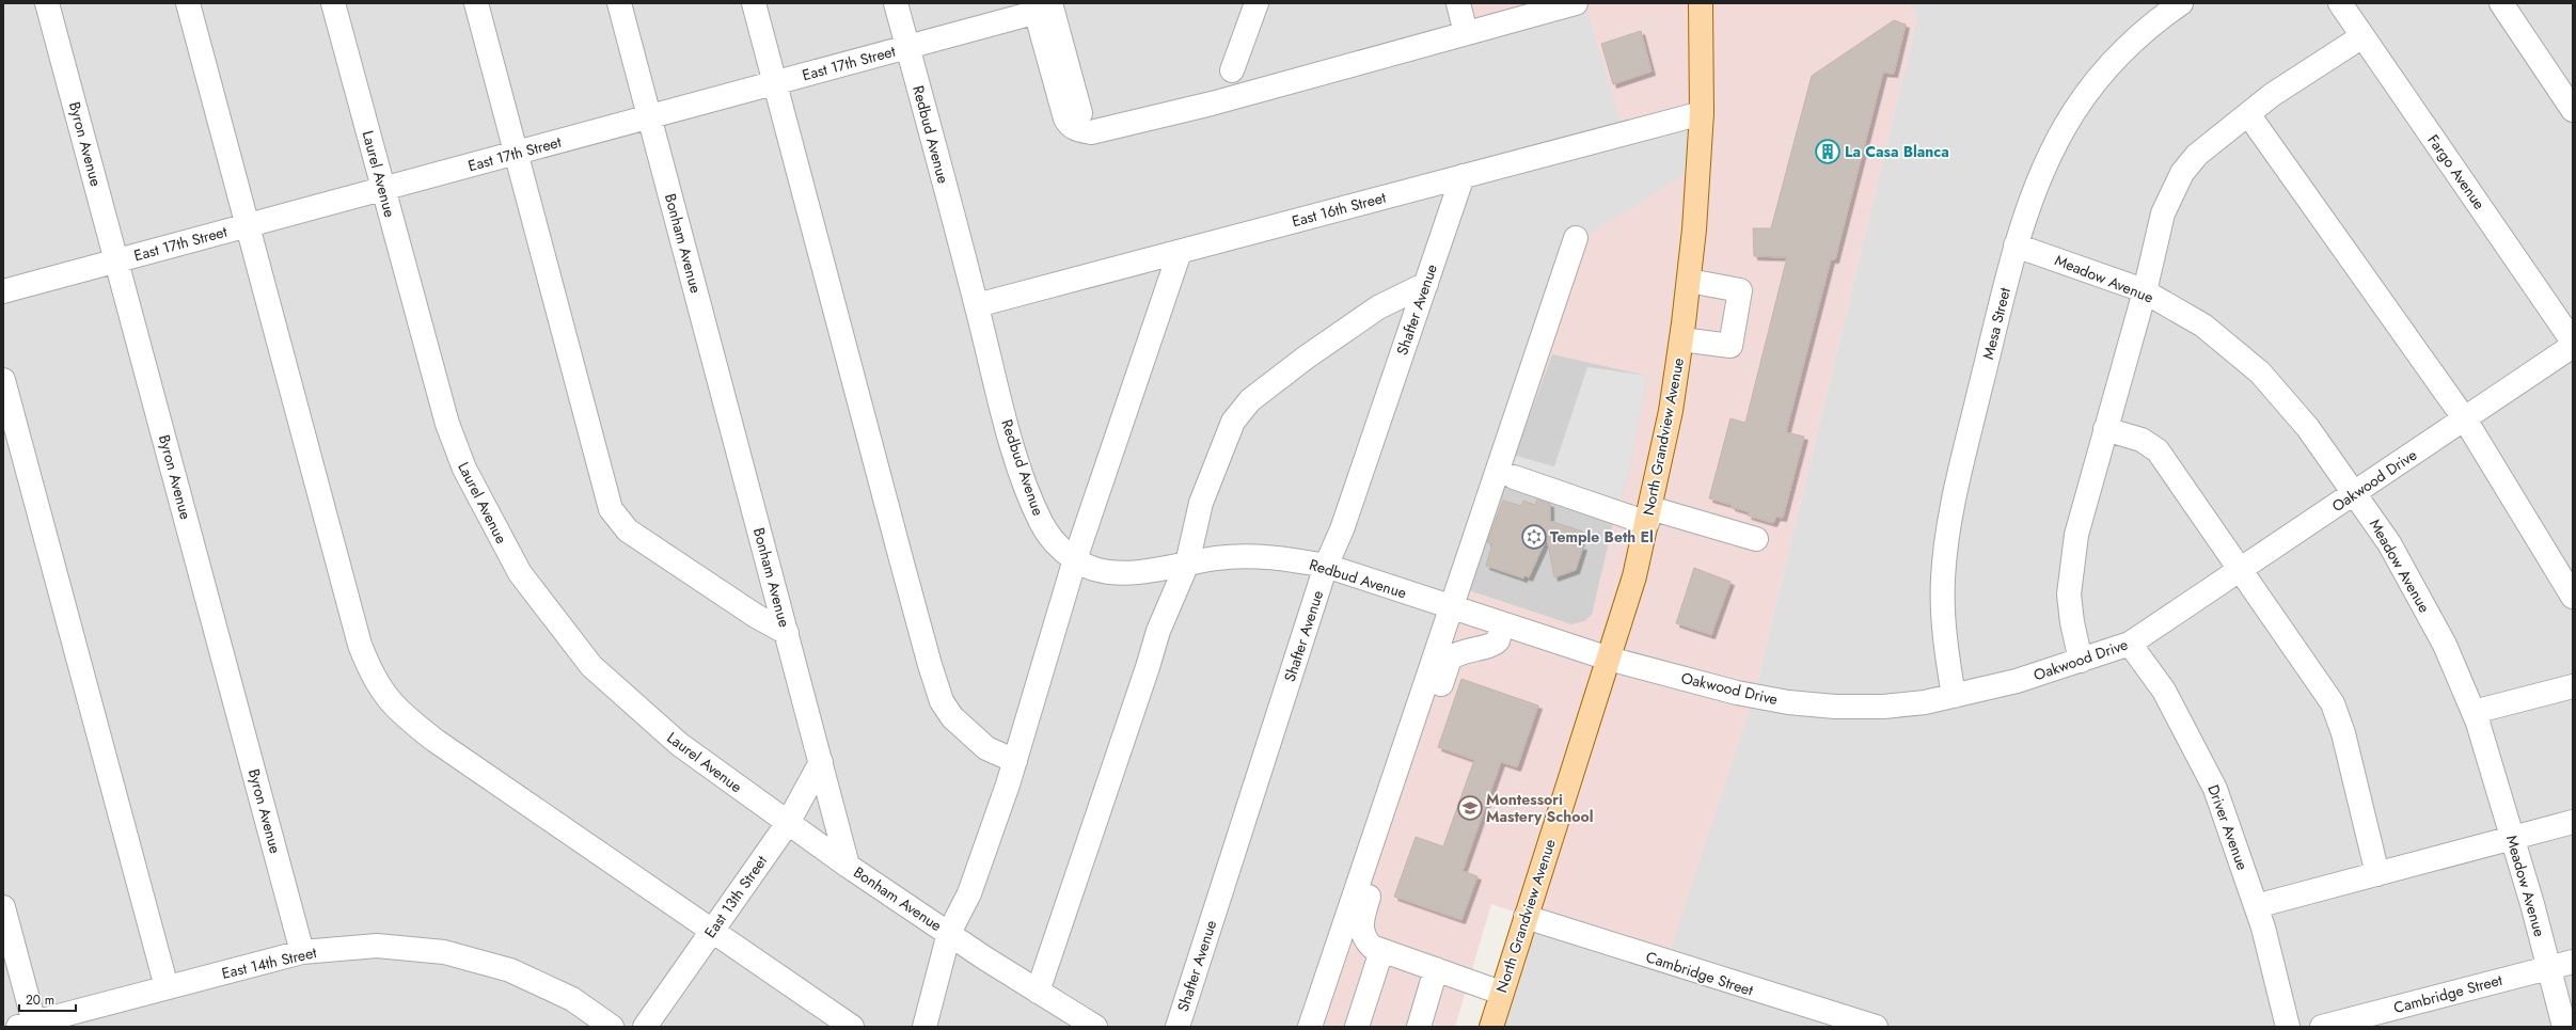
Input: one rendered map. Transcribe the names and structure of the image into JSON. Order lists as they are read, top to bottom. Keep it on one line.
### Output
{"streets":{"main road":["North Grandview Avenue"],"street":["East 17th Street","Redbud Avenue","Byron Avenue","Fargo Avenue","Laurel Avenue","East 16th Street","Bonham Avenue","Meadow Avenue","Shafter Avenue","Mesa Street","Oakwood Drive","Driver Avenue","East 13th Street","East 14th Street","Cambridge Street"]},"crossings":[["East 17th Street","Redbud Avenue"],["East 17th Street","Byron Avenue"],["East 17th Street","Laurel Avenue"],["East 17th Street","Bonham Avenue"],["Redbud Avenue","East 16th Street"],["Redbud Avenue","Shafter Avenue"],["Redbud Avenue","North Grandview Avenue"],["Redbud Avenue","Oakwood Drive"],["Byron Avenue","East 14th Street"],["Laurel Avenue","Bonham Avenue"],["Laurel Avenue","East 13th Street"],["East 16th Street","Shafter Avenue"],["East 16th Street","North Grandview Avenue"],["Bonham Avenue","East 13th Street"],["Meadow Avenue","Mesa Street"],["Meadow Avenue","Oakwood Drive"],["Meadow Avenue","Cambridge Street"],["Mesa Street","Oakwood Drive"],["North Grandview Avenue","Oakwood Drive"],["North Grandview Avenue","Cambridge Street"],["Oakwood Drive","Driver Avenue"]],"places":{"building":["La Casa Blanca"],"synagogue":["Temple Beth El"],"school or university":["Montessori Mastery School"]},"scale_bar":"20 m"}
